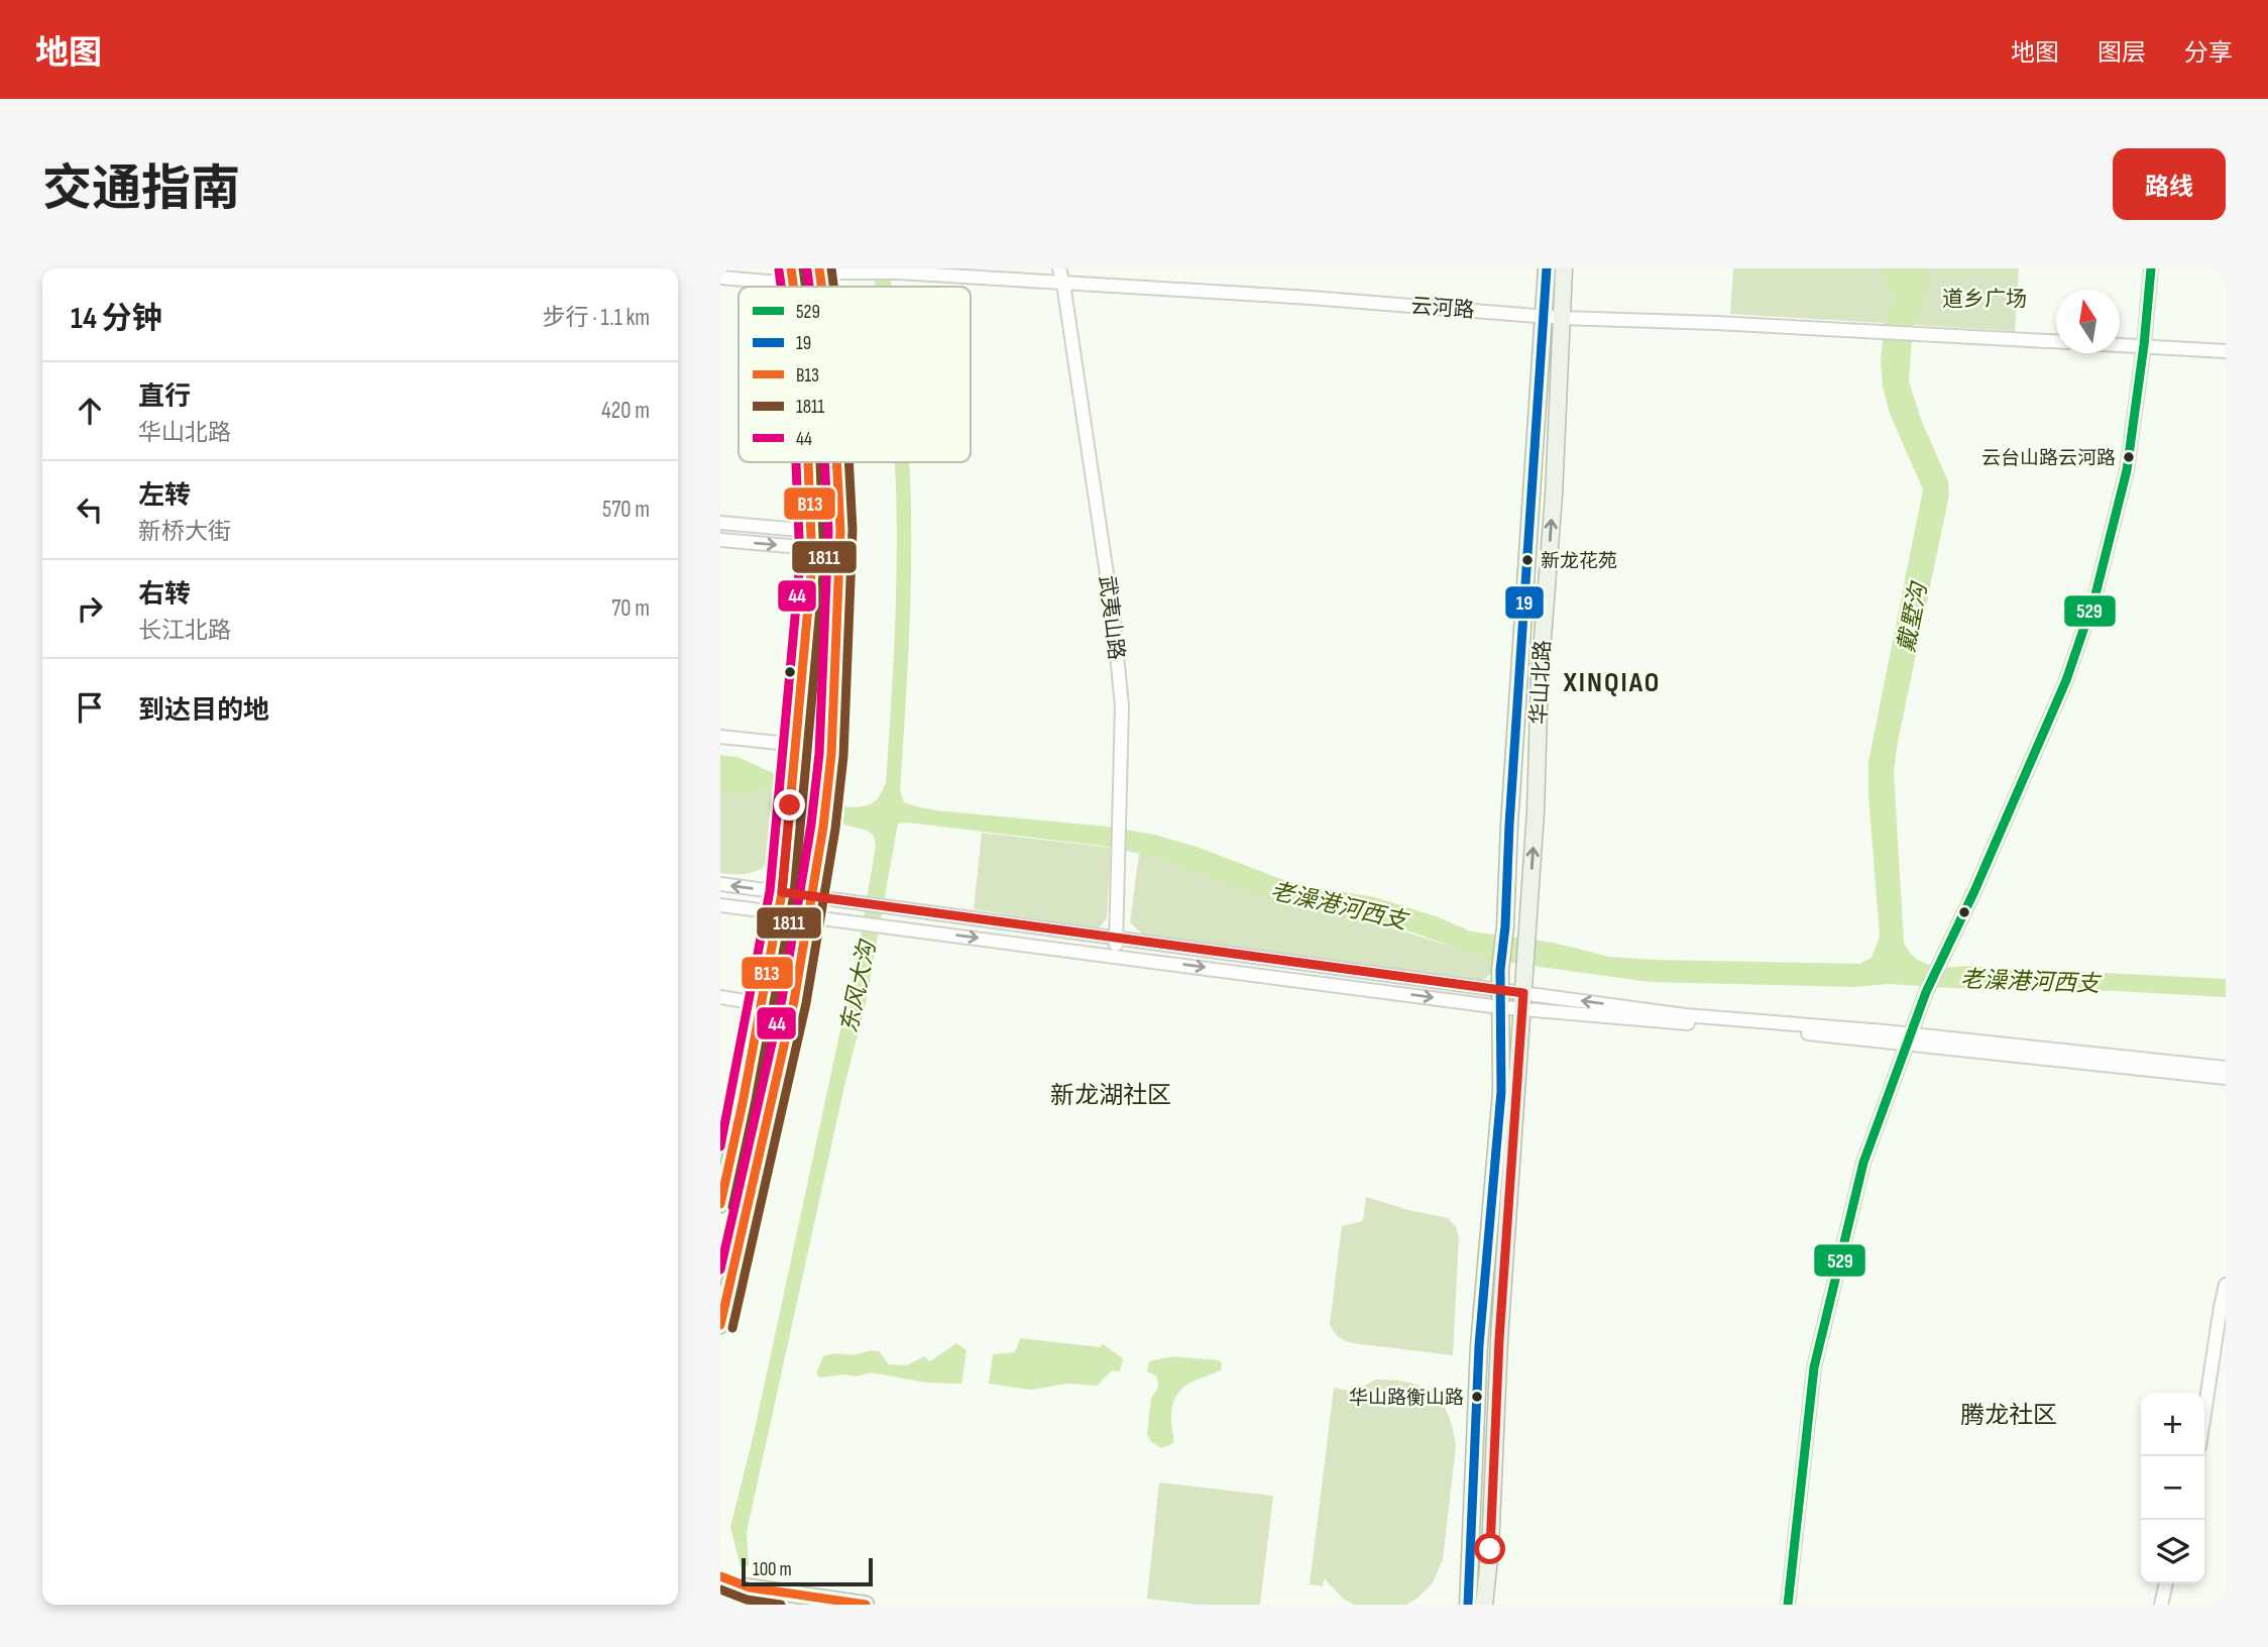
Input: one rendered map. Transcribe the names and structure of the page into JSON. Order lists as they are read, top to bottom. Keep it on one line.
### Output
{"streets":{"main road":["华山北路"],"street":["云河路","武夷山路"]},"crossings":[["云河路","武夷山路"],["云河路","华山北路"]],"districts":["XINQIAO","新龙湖社区","腾龙社区"],"water":["戴墅沟","老澡港河西支","东风大沟"],"parks":["道乡广场"],"places":["云台山路云河路","新龙花苑","华山路衡山路"],"lines":["transit line 529","transit line 19","transit line B13","transit line 1811","transit line 44"],"legend":["529","19","B13","1811","44"],"scale_bar":"100 m","north":"top","page":{"header":"地图","nav":["地图","图层","分享"],"title":"交通指南","buttons":"路线","heading":["14 分钟","步行 · 1.1 km"],"list":[["直行","华山北路","420 m"],["左转","新桥大街","570 m"],["右转","长江北路","70 m"],"到达目的地"],"map_buttons":["+","−"],"scale":"100 m"}}
